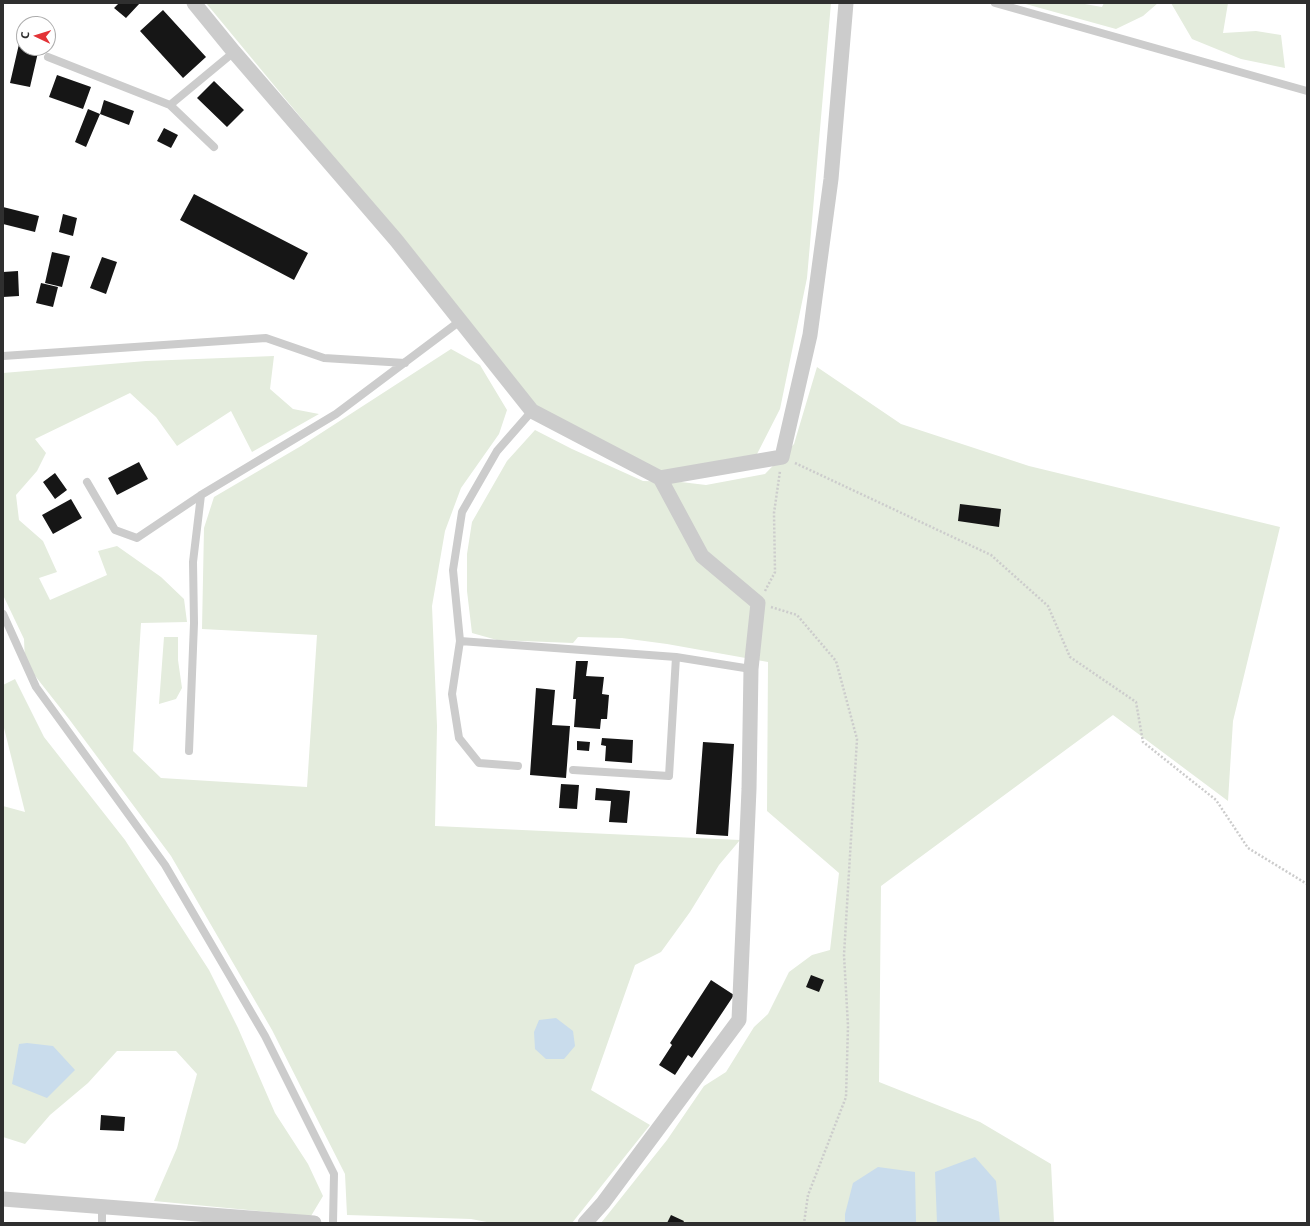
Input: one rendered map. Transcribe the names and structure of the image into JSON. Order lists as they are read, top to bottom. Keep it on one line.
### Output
{"north":"left"}
